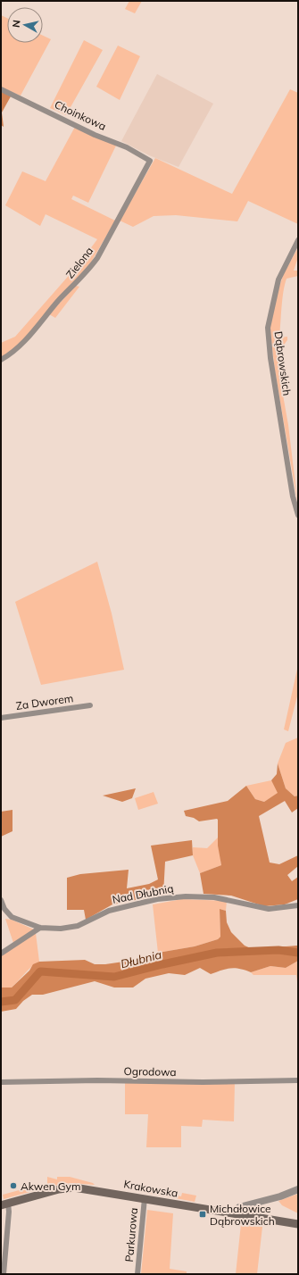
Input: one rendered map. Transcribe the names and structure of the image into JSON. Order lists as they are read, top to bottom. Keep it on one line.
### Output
{"streets":{"main road":["Krakowska"],"street":["Choinkowa","Zielona","Dąbrowskich","Za Dworem","Nad Dłubnią","Ogrodowa","Parkurowa"]},"crossings":[["Choinkowa","Zielona"],["Krakowska","Parkurowa"]],"water":["Dłubnia"],"places":{"other":["Akwen Gym"],"transit":["Michałowice Dąbrowskich"]},"north":"left"}
